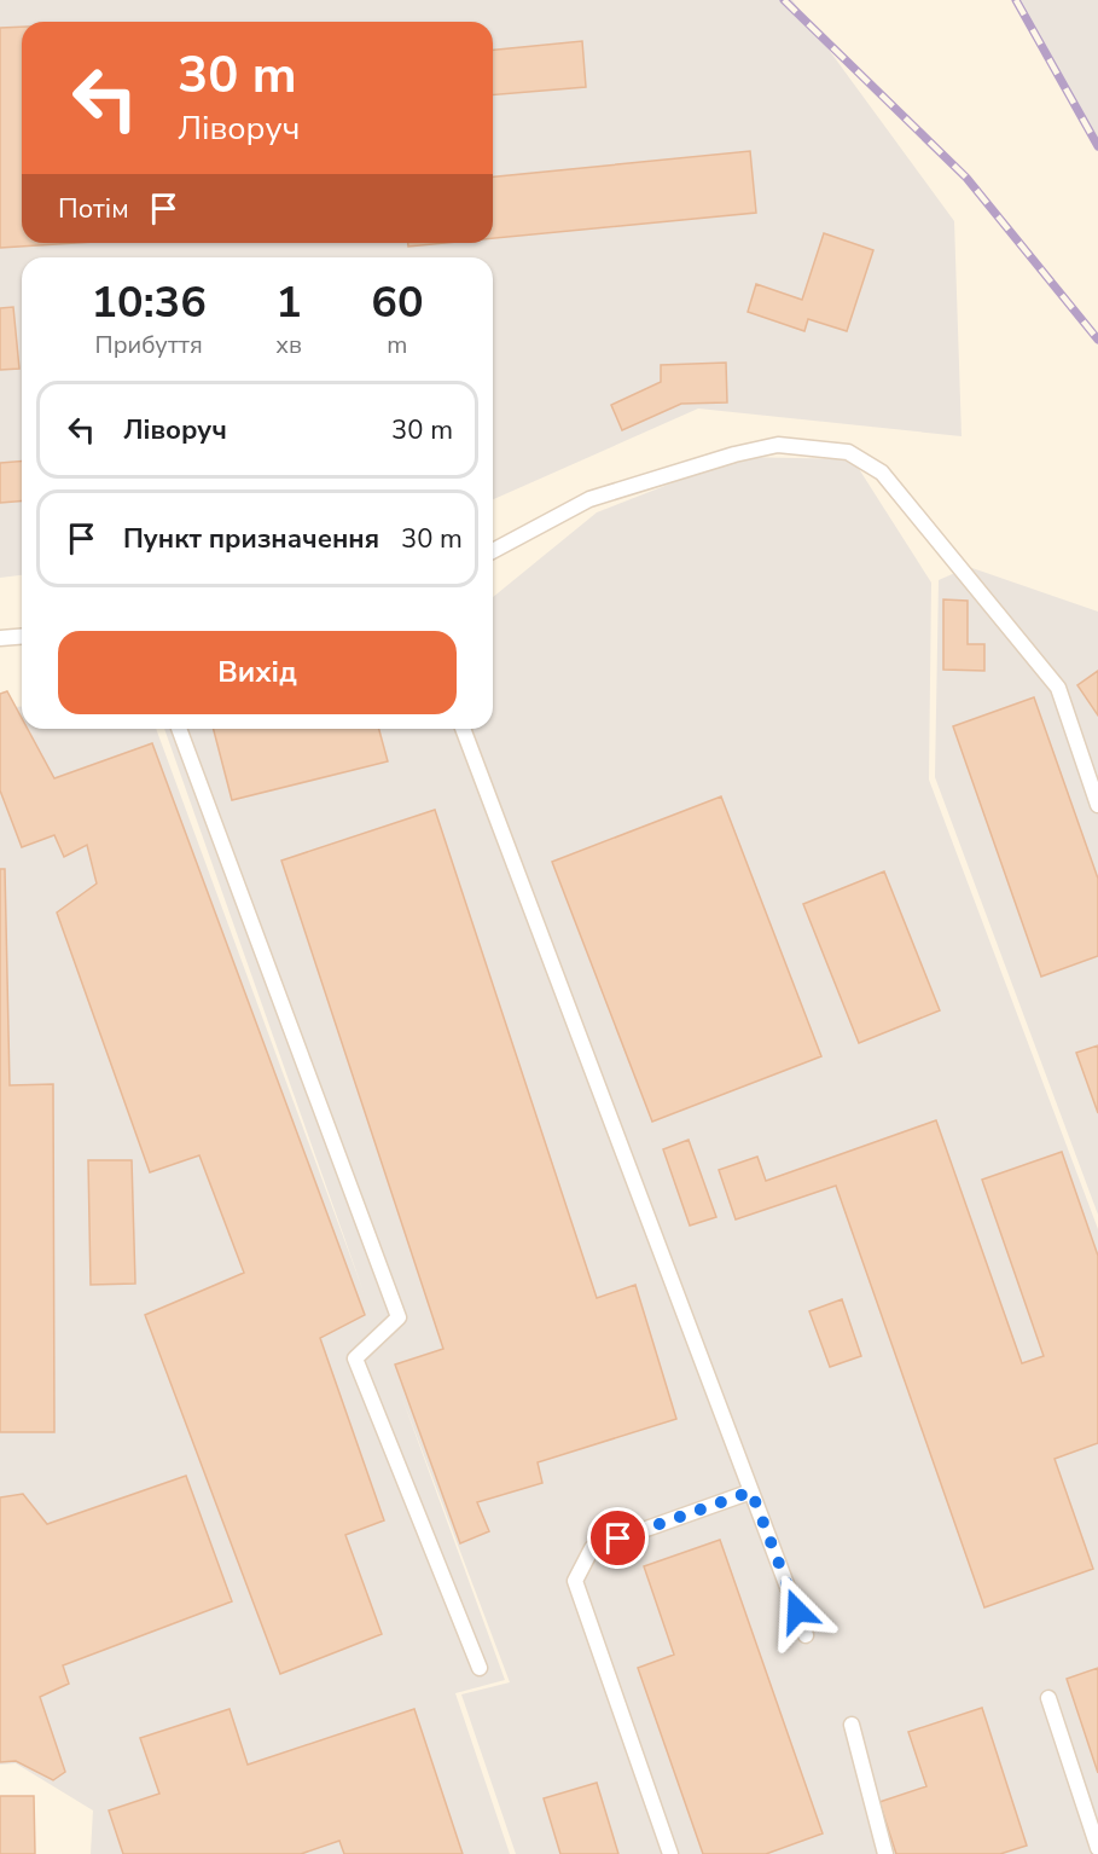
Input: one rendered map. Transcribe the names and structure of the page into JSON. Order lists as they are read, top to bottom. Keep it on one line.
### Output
{"page":{"turn":["30 m","Ліворуч"],"then":"Потім","eta":["10:36","Прибуття","1","хв","60","m"],"list":[{"name":"Ліворуч","value":"30 m"},{"name":"Пункт призначення","value":"30 m"}],"buttons":"Вихід"}}
